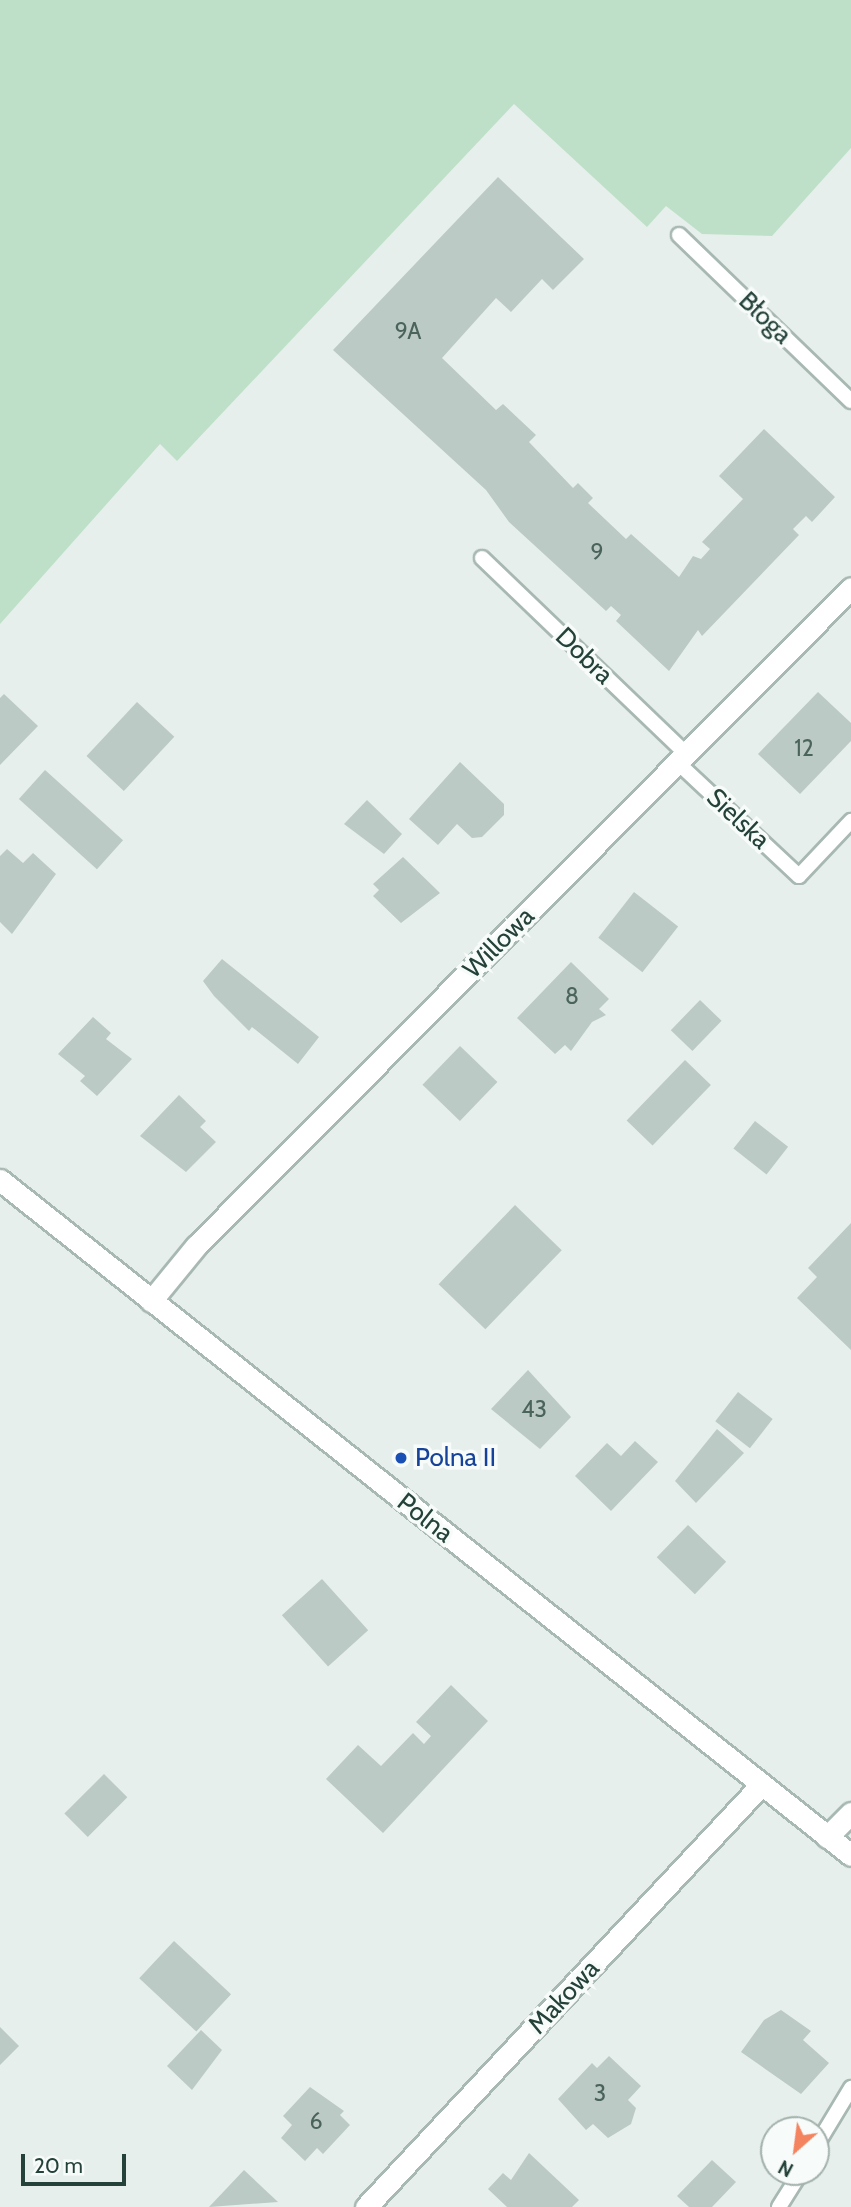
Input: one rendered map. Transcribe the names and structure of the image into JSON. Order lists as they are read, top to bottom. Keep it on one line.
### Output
{"streets":{"street":["Willowa","Polna","Makowa"],"lane":["Błoga","Dobra","Sielska"]},"crossings":[["Dobra","Sielska"],["Dobra","Willowa"],["Sielska","Willowa"],["Willowa","Polna"],["Polna","Makowa"]],"places":["Polna II"],"house_numbers":["9A","9","12","8","43","3","6"],"scale_bar":"20 m","north":"bottom left"}
